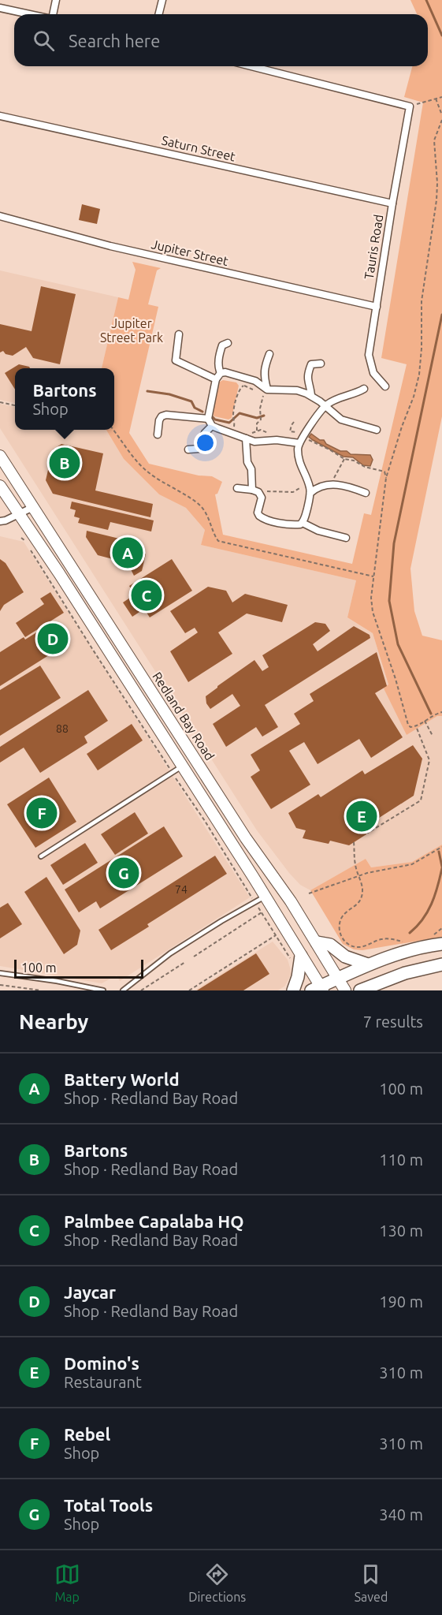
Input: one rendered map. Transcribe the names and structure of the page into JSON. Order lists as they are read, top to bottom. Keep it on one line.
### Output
{"streets":{"main road":["Redland Bay Road"],"street":["Saturn Street","Tauris Road","Jupiter Street"]},"crossings":[["Saturn Street","Tauris Road"],["Tauris Road","Jupiter Street"]],"parks":["Jupiter Street Park"],"house_numbers":["88","74"],"scale_bar":"100 m","page":{"search":"Search here","popup":["Bartons","Shop"],"pins":["B","A","C","D","F","E","G"],"scale":"100 m","heading":["Nearby","7 results"],"list":[{"mark":"A","name":"Battery World","note":"Shop · Redland Bay Road","value":"100 m"},{"mark":"B","name":"Bartons","note":"Shop · Redland Bay Road","value":"110 m"},{"mark":"C","name":"Palmbee Capalaba HQ","note":"Shop · Redland Bay Road","value":"130 m"},{"mark":"D","name":"Jaycar","note":"Shop · Redland Bay Road","value":"190 m"},{"mark":"E","name":"Domino's","note":"Restaurant","value":"310 m"},{"mark":"F","name":"Rebel","note":"Shop","value":"310 m"},{"mark":"G","name":"Total Tools","note":"Shop","value":"340 m"}],"nav":["Map","Directions","Saved"]}}
